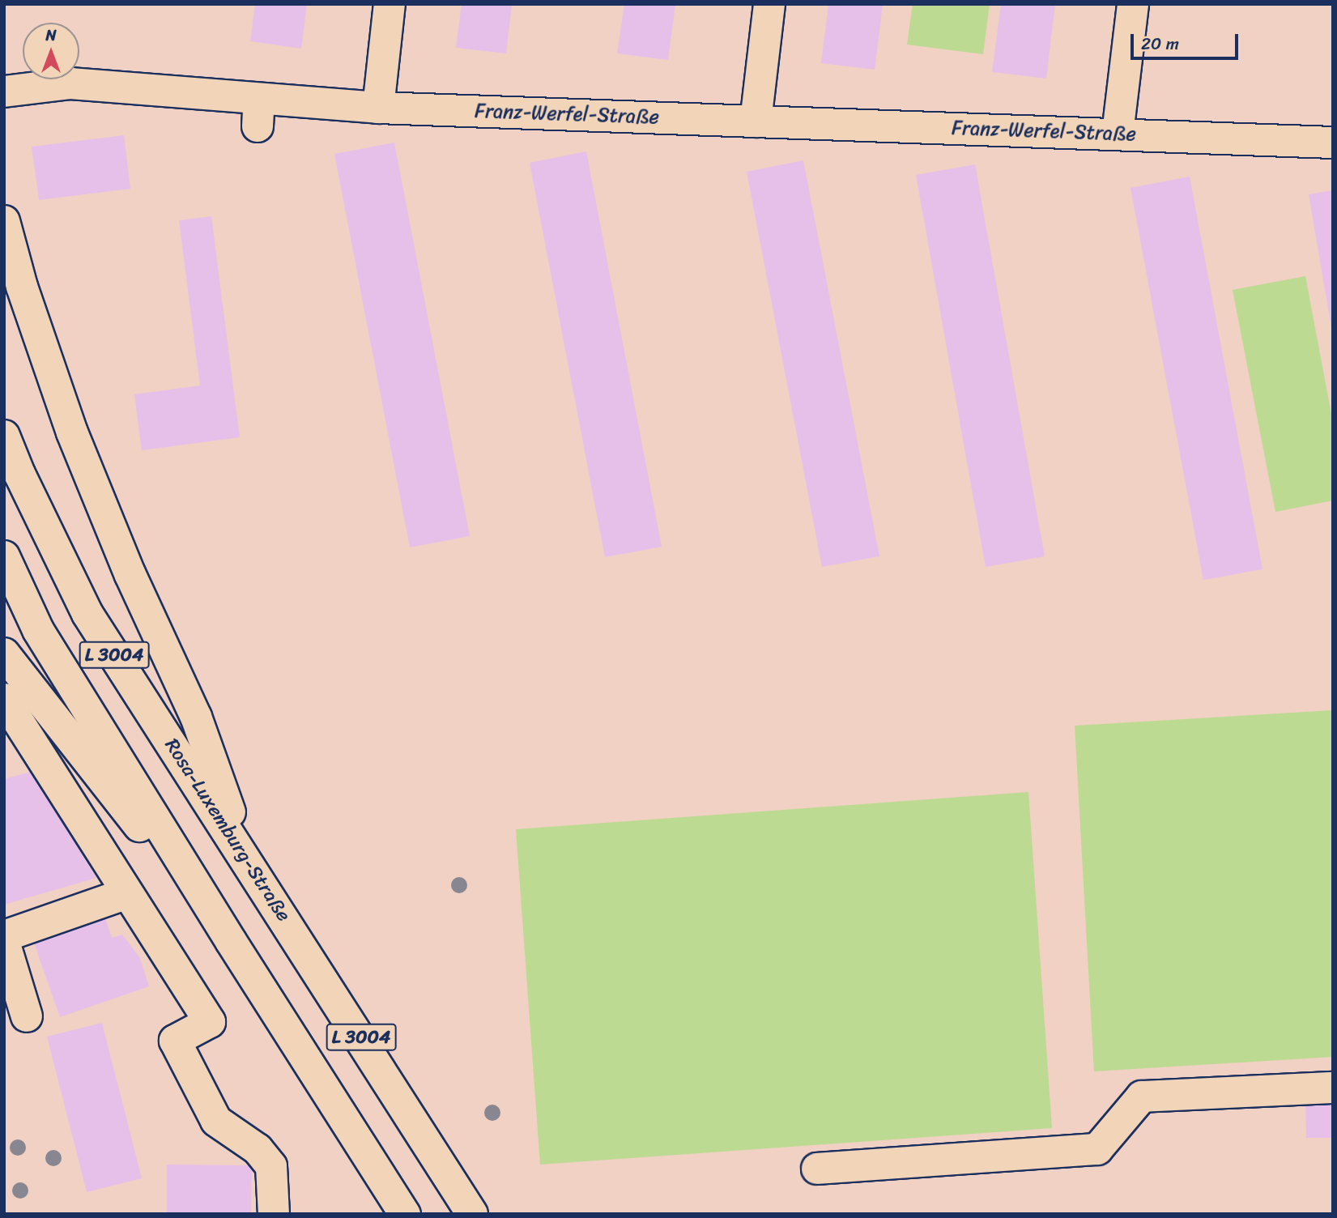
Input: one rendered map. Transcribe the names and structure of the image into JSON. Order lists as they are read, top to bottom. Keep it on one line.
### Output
{"streets":{"main road":["Franz-Werfel-Straße","L 3004","Rosa-Luxemburg-Straße"]},"scale_bar":"20 m","north":"top"}
